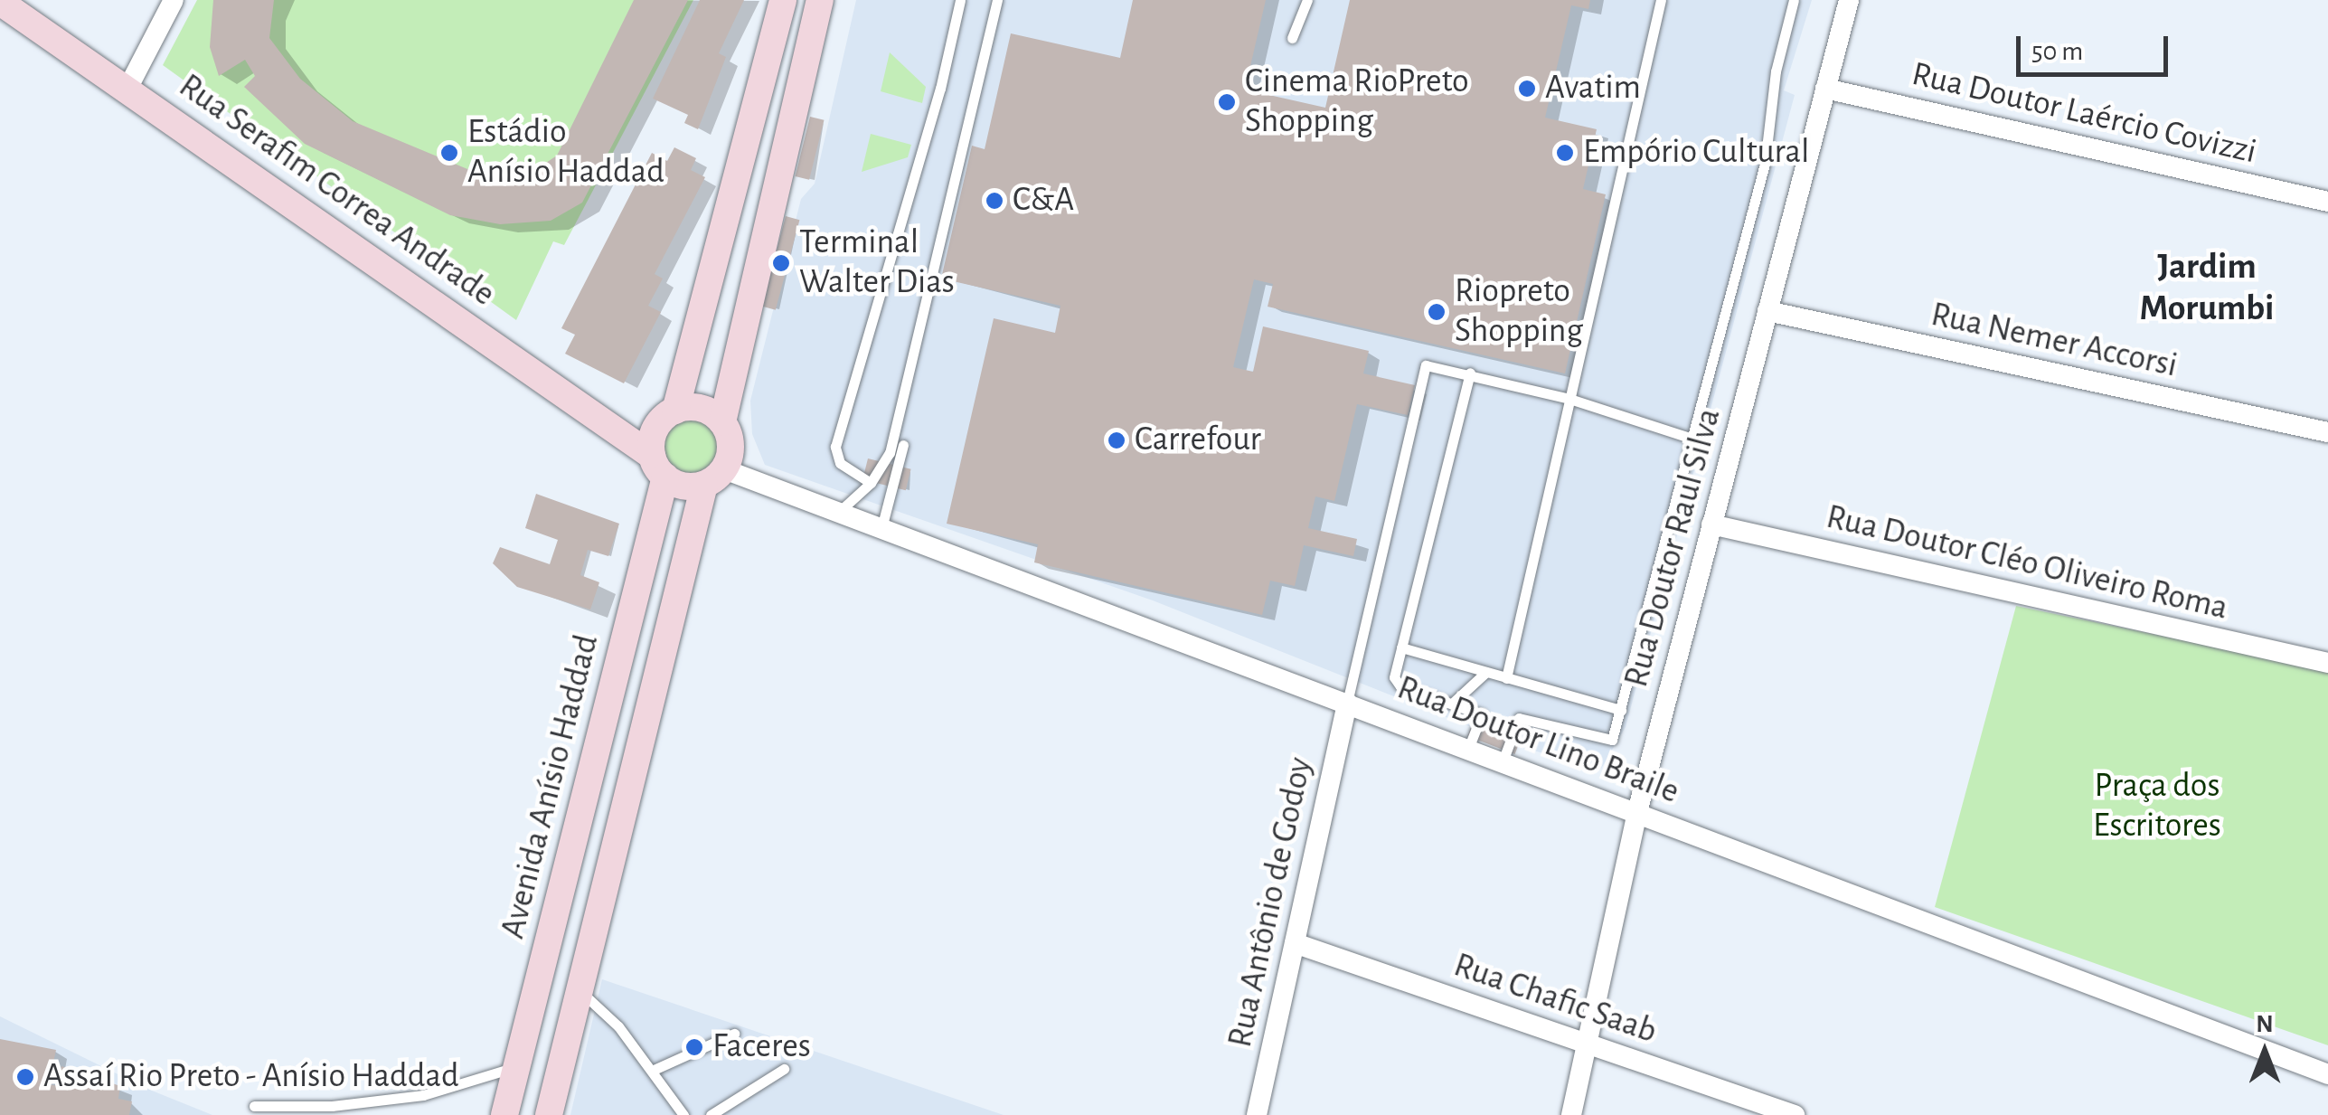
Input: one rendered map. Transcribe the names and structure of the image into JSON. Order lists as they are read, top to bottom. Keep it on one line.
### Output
{"streets":{"main road":["Rua Serafim Correa Andrade","Avenida Anísio Haddad"],"street":["Rua Doutor Laércio Covizzi","Rua Nemer Accorsi","Rua Doutor Raul Silva","Rua Doutor Cléo Oliveiro Roma","Rua Doutor Lino Braile","Rua Antônio de Godoy","Rua Chafic Saab"]},"crossings":[["Rua Doutor Laércio Covizzi","Rua Doutor Raul Silva"],["Rua Serafim Correa Andrade","Rua Doutor Lino Braile"],["Rua Serafim Correa Andrade","Avenida Anísio Haddad"],["Rua Nemer Accorsi","Rua Doutor Raul Silva"],["Rua Doutor Raul Silva","Rua Doutor Cléo Oliveiro Roma"],["Rua Doutor Raul Silva","Rua Doutor Lino Braile"],["Rua Doutor Raul Silva","Rua Chafic Saab"],["Rua Doutor Lino Braile","Avenida Anísio Haddad"],["Rua Doutor Lino Braile","Rua Antônio de Godoy"],["Rua Antônio de Godoy","Rua Chafic Saab"]],"districts":["Jardim Morumbi"],"parks":["Praça dos Escritores"],"places":["Avatim","Cinema RioPreto Shopping","Estádio Anísio Haddad","Empório Cultural","C&A","Terminal Walter Dias","Riopreto Shopping","Carrefour","Faceres","Assaí Rio Preto - Anísio Haddad"],"scale_bar":"50 m","north":"top"}
